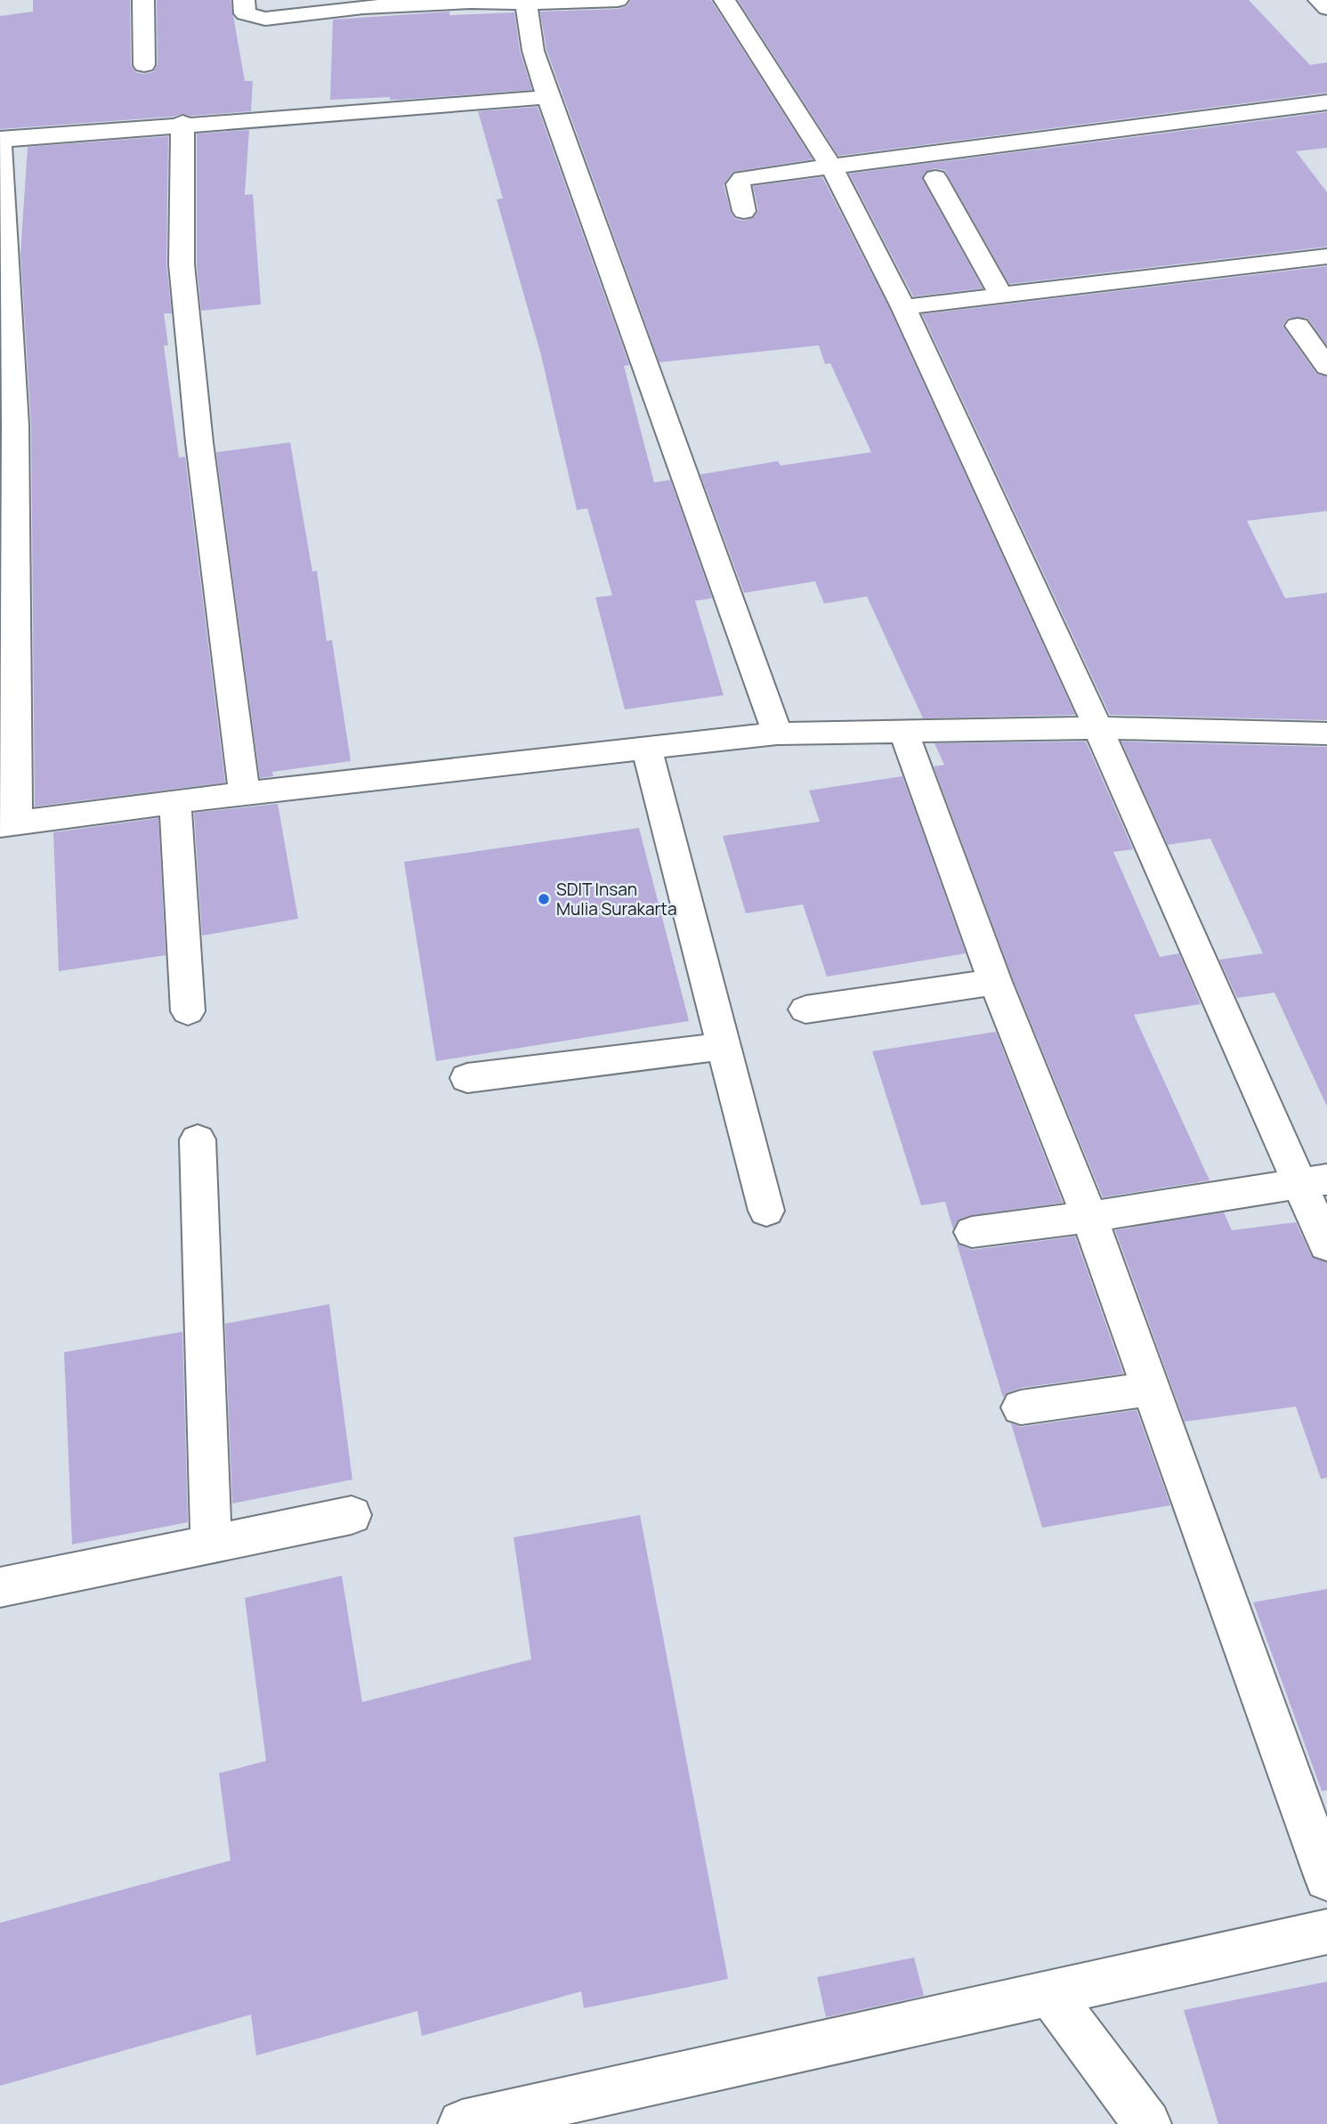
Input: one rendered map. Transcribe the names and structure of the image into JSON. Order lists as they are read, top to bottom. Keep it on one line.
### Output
{"places":["SDIT Insan Mulia Surakarta"]}
